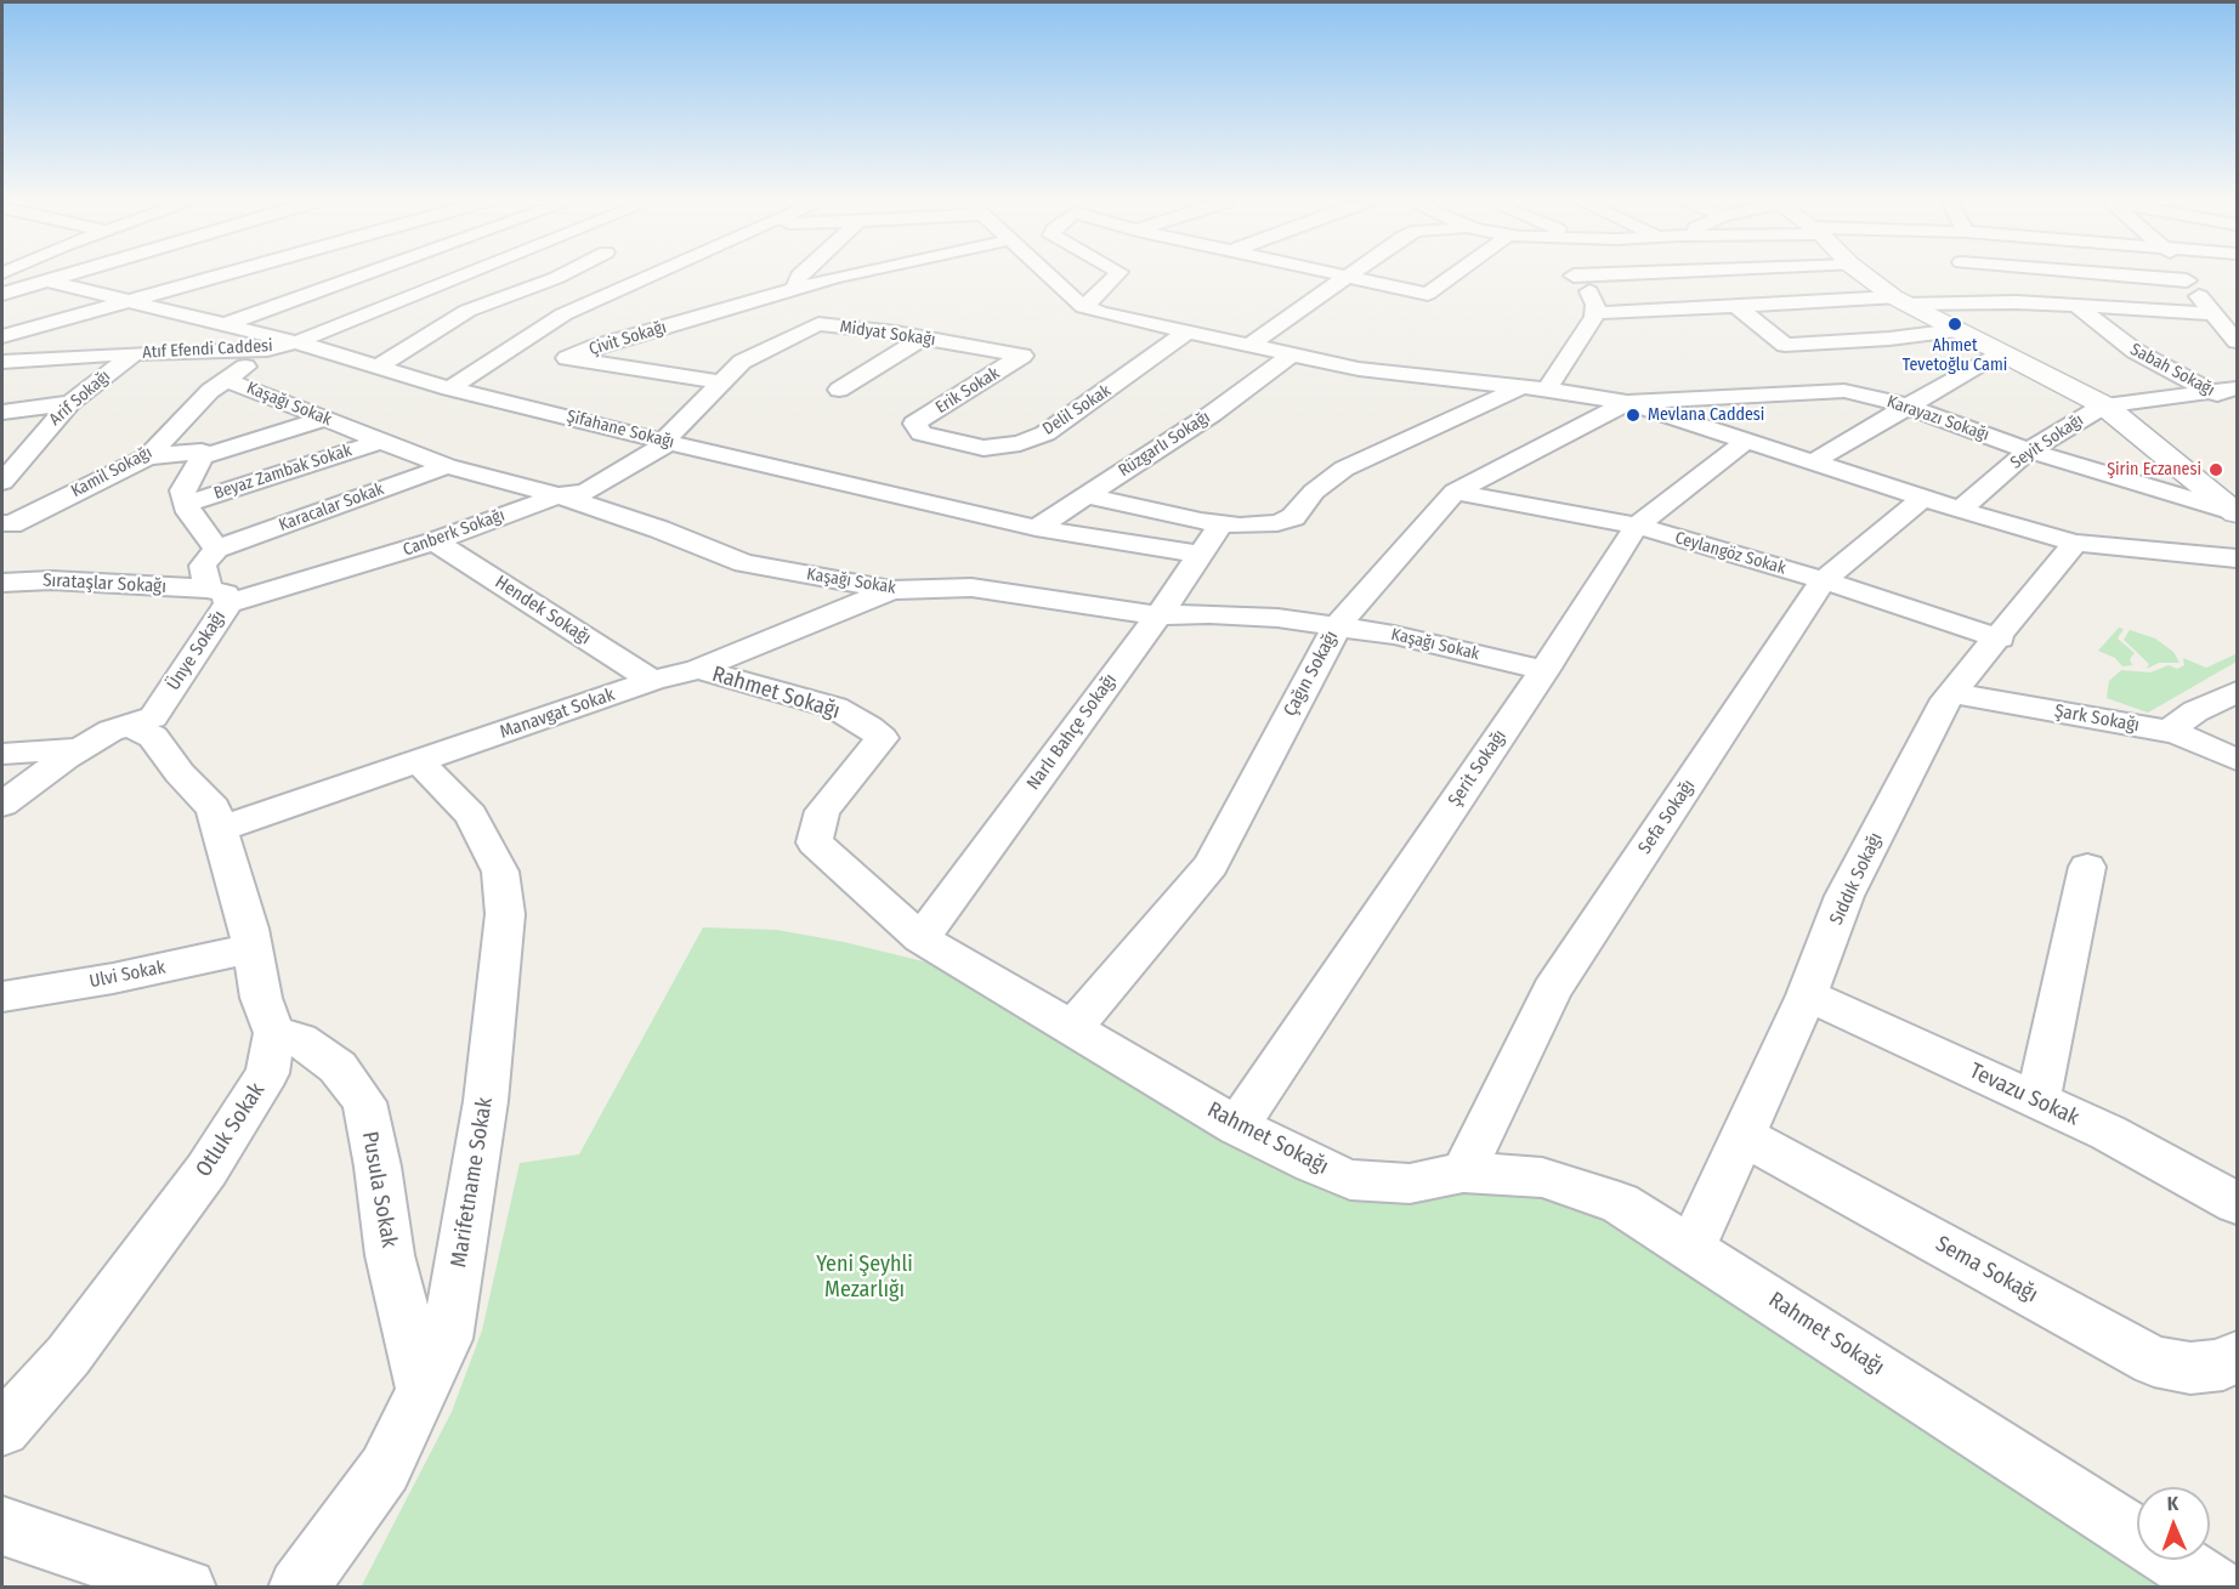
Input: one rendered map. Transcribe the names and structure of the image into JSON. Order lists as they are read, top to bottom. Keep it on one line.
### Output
{"streets":{"street":["Midyat Sokağı","Çivit Sokağı","Atıf Efendi Caddesi","Sabah Sokağı","Erik Sokak","Arif Sokağı","Kaşağı Sokak","Delil Sokak","Karayazı Sokağı","Şifahane Sokağı","Seyit Sokağı","Rüzgarlı Sokağı","Kamil Sokağı","Beyaz Zambak Sokak","Karacalar Sokak","Canberk Sokağı","Ceylangöz Sokak","Sırataşlar Sokağı","Hendek Sokağı","Ünye Sokağı","Çağın Sokağı","Rahmet Sokağı","Manavgat Sokak","Şark Sokağı","Narlı Bahçe Sokağı","Şerit Sokağı","Sefa Sokağı","Sıddık Sokağı","Ulvi Sokak","Tevazu Sokak","Otluk Sokak","Marifetname Sokak","Pusula Sokak","Sema Sokağı"]},"crossings":[["Midyat Sokağı","Çivit Sokağı"],["Midyat Sokağı","Erik Sokak"],["Midyat Sokağı","Şifahane Sokağı"],["Midyat Sokağı","Canberk Sokağı"],["Atıf Efendi Caddesi","Arif Sokağı"],["Atıf Efendi Caddesi","Şifahane Sokağı"],["Atıf Efendi Caddesi","Kamil Sokağı"],["Erik Sokak","Delil Sokak"],["Kaşağı Sokak","Kamil Sokağı"],["Kaşağı Sokak","Beyaz Zambak Sokak"],["Kaşağı Sokak","Karacalar Sokak"],["Kaşağı Sokak","Canberk Sokağı"],["Kaşağı Sokak","Çağın Sokağı"],["Kaşağı Sokak","Manavgat Sokak"],["Kaşağı Sokak","Narlı Bahçe Sokağı"],["Kaşağı Sokak","Şerit Sokağı"],["Karayazı Sokağı","Seyit Sokağı"],["Karayazı Sokağı","Çağın Sokağı"],["Şifahane Sokağı","Rüzgarlı Sokağı"],["Şifahane Sokağı","Canberk Sokağı"],["Şifahane Sokağı","Narlı Bahçe Sokağı"],["Karacalar Sokak","Ünye Sokağı"],["Canberk Sokağı","Sırataşlar Sokağı"],["Canberk Sokağı","Hendek Sokağı"],["Canberk Sokağı","Ünye Sokağı"],["Ceylangöz Sokak","Çağın Sokağı"],["Ceylangöz Sokak","Şerit Sokağı"],["Ceylangöz Sokak","Sefa Sokağı"],["Ceylangöz Sokak","Sıddık Sokağı"],["Sırataşlar Sokağı","Ünye Sokağı"],["Hendek Sokağı","Manavgat Sokak"],["Çağın Sokağı","Rahmet Sokağı"],["Rahmet Sokağı","Manavgat Sokak"],["Rahmet Sokağı","Narlı Bahçe Sokağı"],["Rahmet Sokağı","Şerit Sokağı"],["Rahmet Sokağı","Sefa Sokağı"],["Rahmet Sokağı","Sıddık Sokağı"],["Manavgat Sokak","Marifetname Sokak"],["Şark Sokağı","Sıddık Sokağı"],["Sıddık Sokağı","Tevazu Sokak"],["Sıddık Sokağı","Sema Sokağı"],["Otluk Sokak","Pusula Sokak"],["Marifetname Sokak","Pusula Sokak"]],"parks":["Yeni Şeyhli Mezarlığı"],"places":["Ahmet Tevetoğlu Cami","Mevlana Caddesi","Şirin Eczanesi"],"north":"top"}
